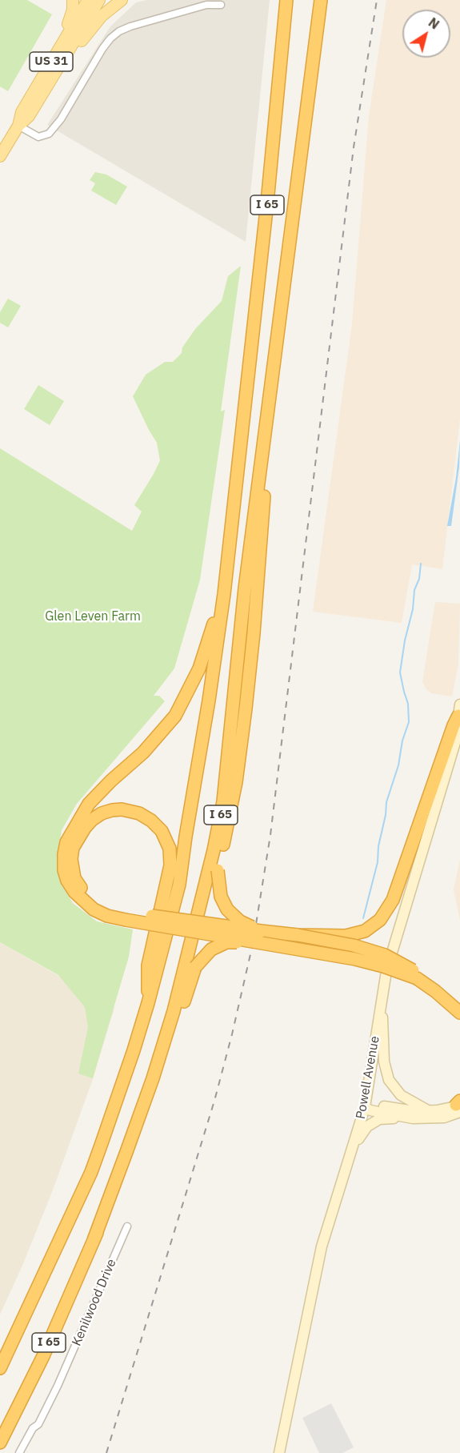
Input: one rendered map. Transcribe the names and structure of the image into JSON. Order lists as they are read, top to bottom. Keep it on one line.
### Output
{"streets":{"highway":["I 65"],"main road":["US 31","Powell Avenue"],"street":["Kenilwood Drive"]},"parks":["Glen Leven Farm"],"north":"top right"}
